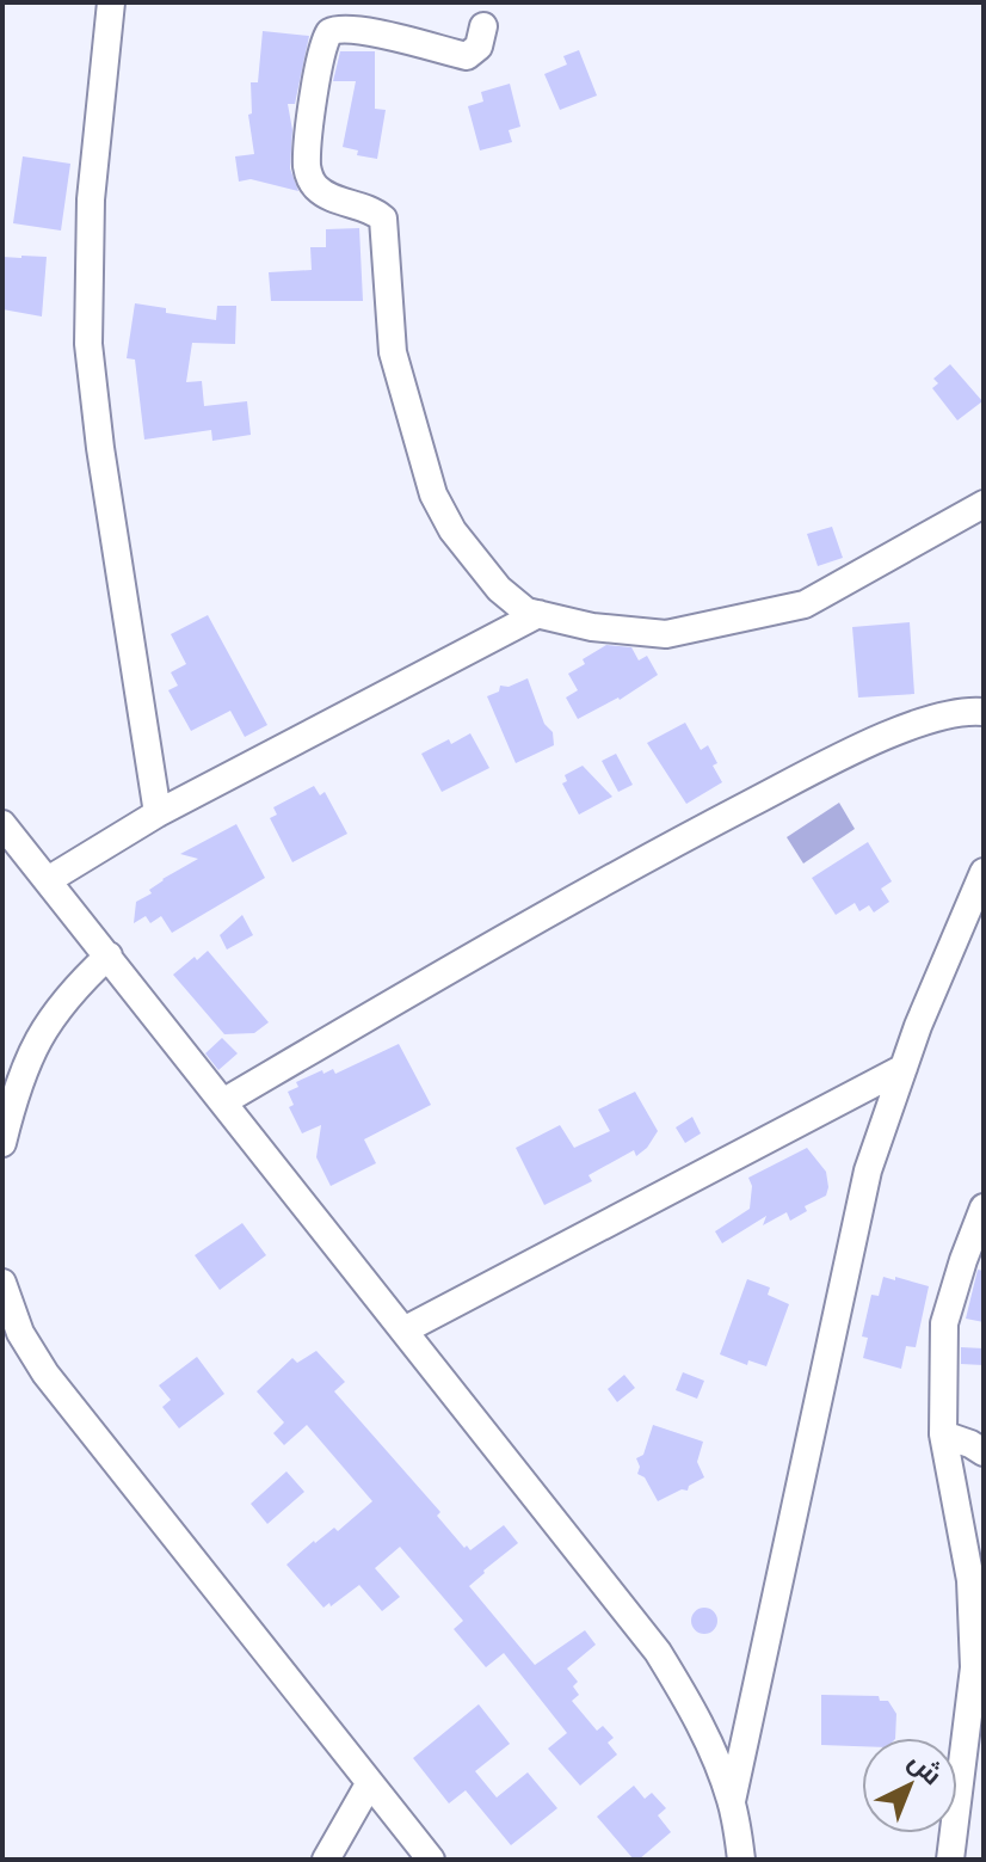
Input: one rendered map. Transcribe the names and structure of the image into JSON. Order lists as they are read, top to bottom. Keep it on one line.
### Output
{"north":"top right"}
